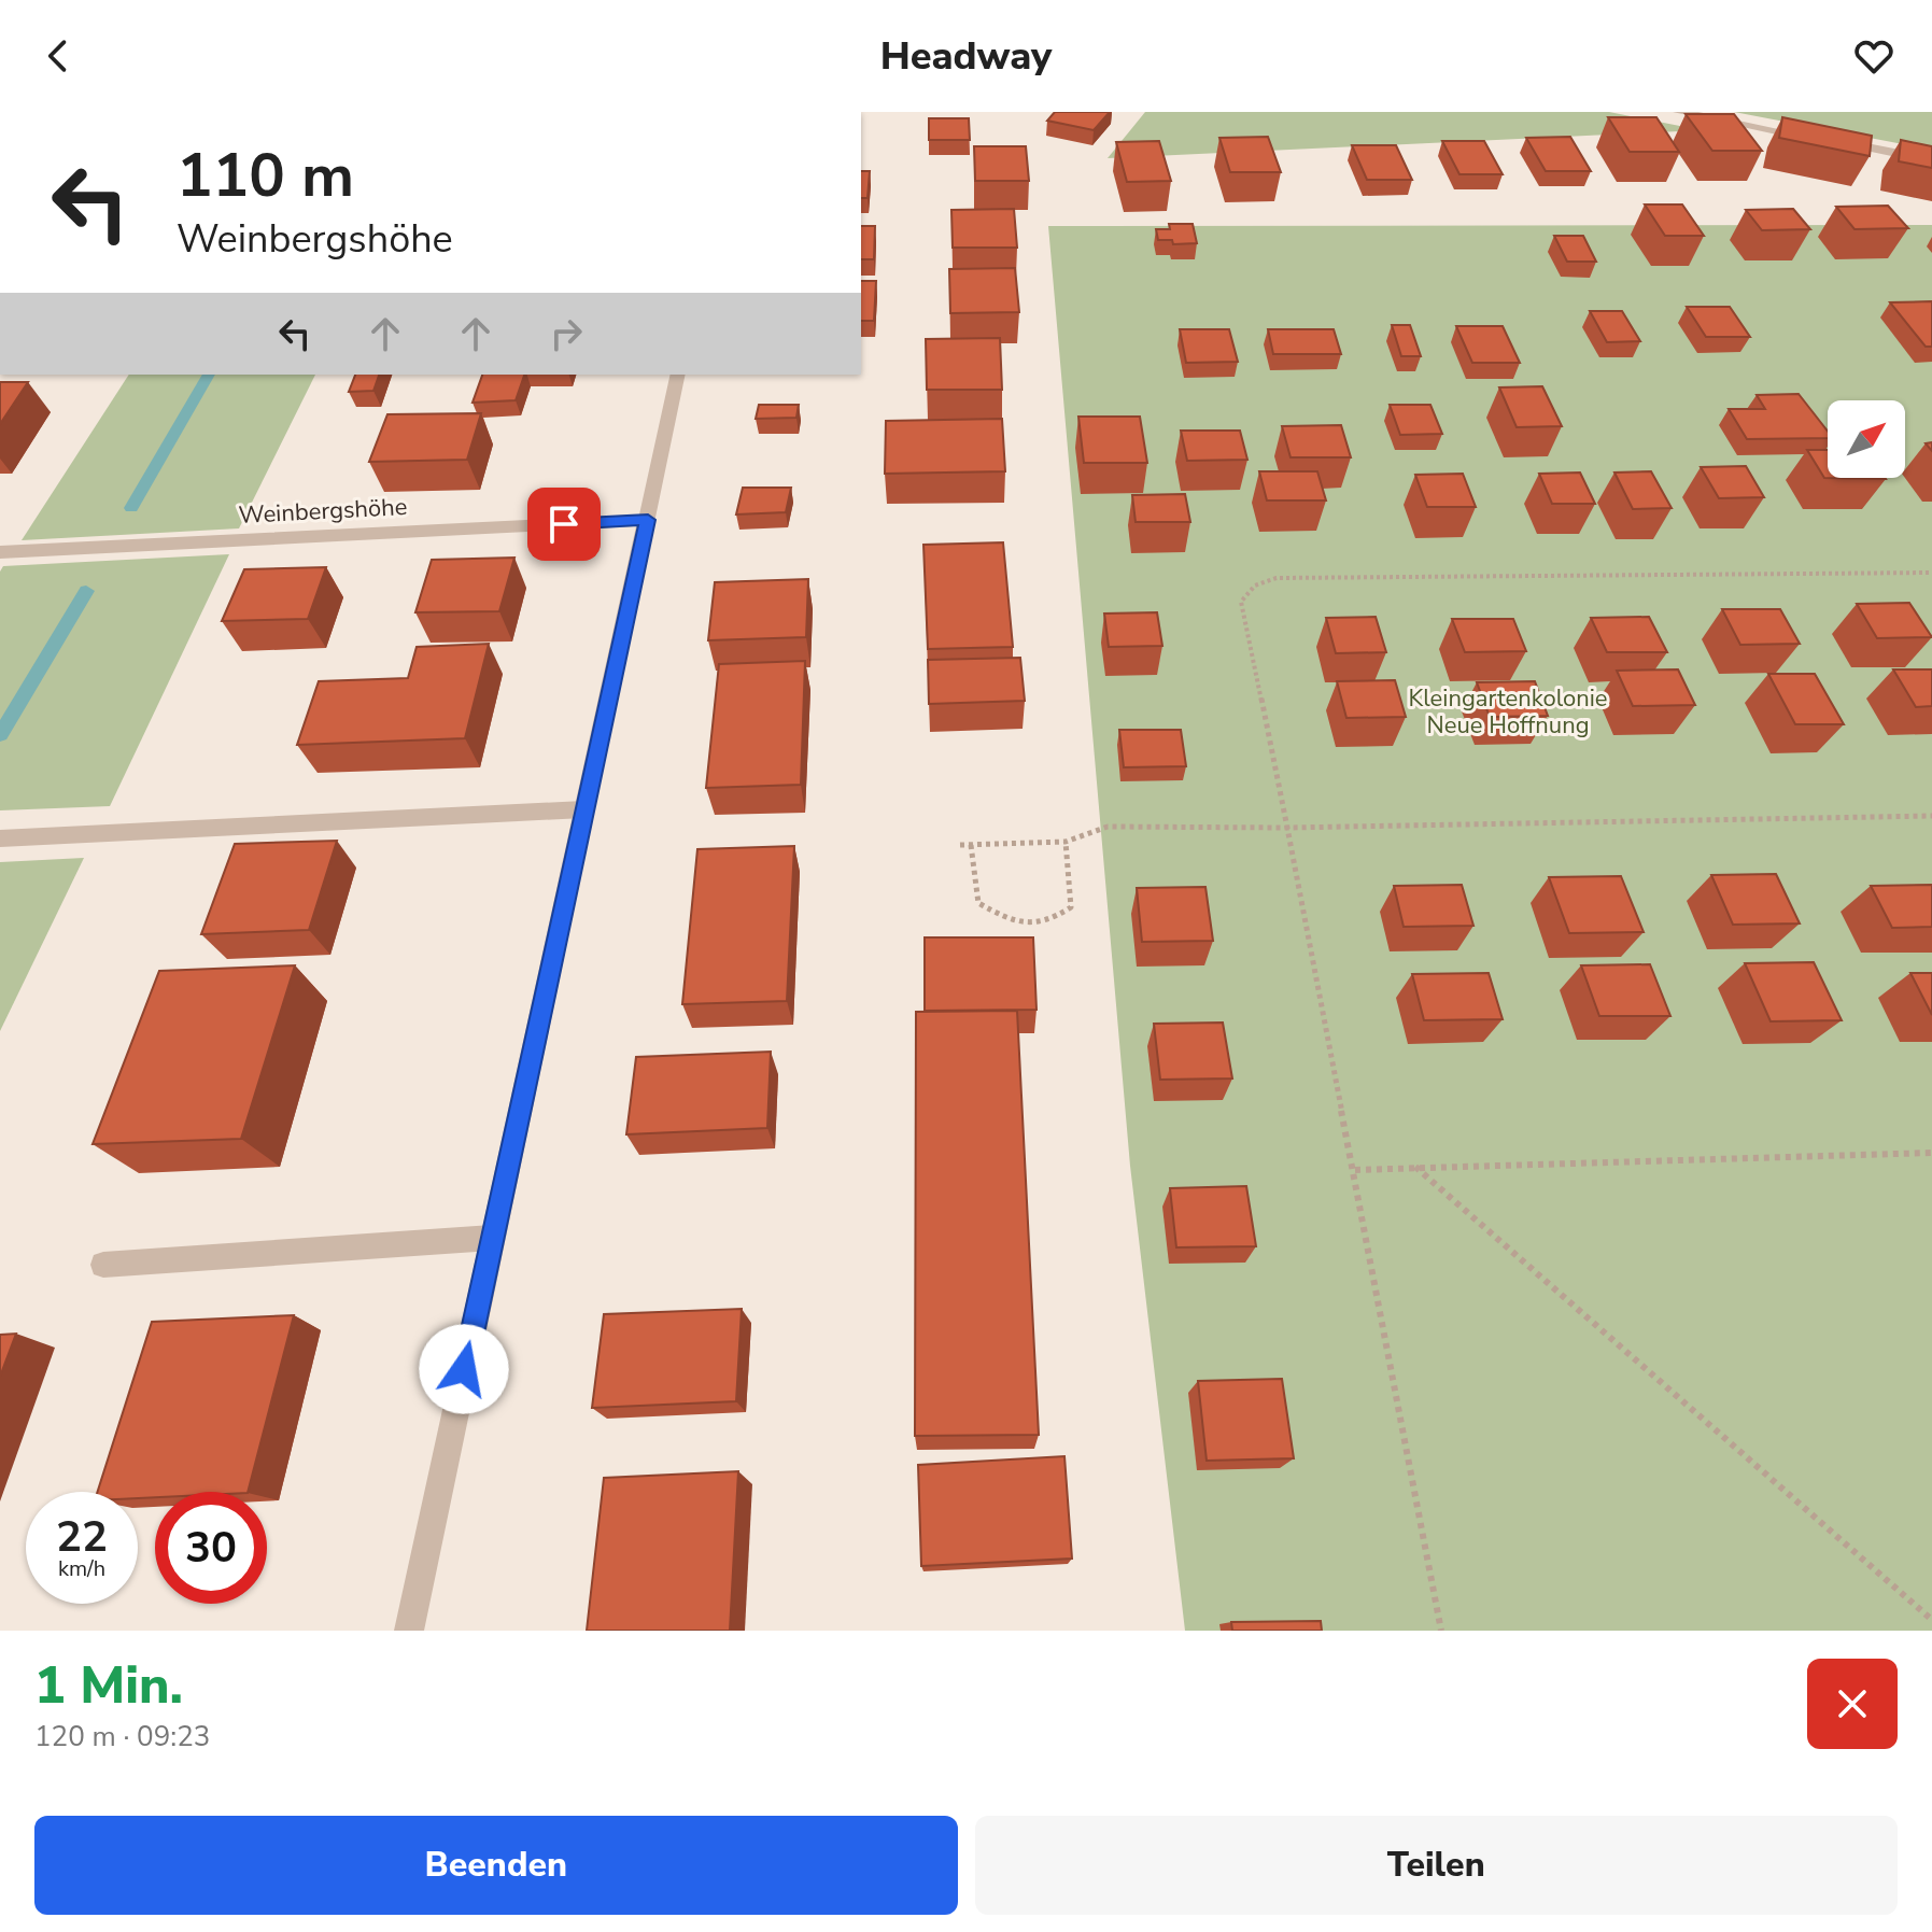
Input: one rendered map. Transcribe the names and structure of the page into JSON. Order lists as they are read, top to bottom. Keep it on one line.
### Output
{"streets":{"street":["Weinbergshöhe"]},"parks":["Kleingartenkolonie Neue Hoffnung"],"north":"top right","page":{"header":"Headway","turn":["110 m","Weinbergshöhe"],"speed":"22 km/h","limit":"30","heading":["1 Min.","120 m · 09:23"],"buttons":["Beenden","Teilen"]}}
